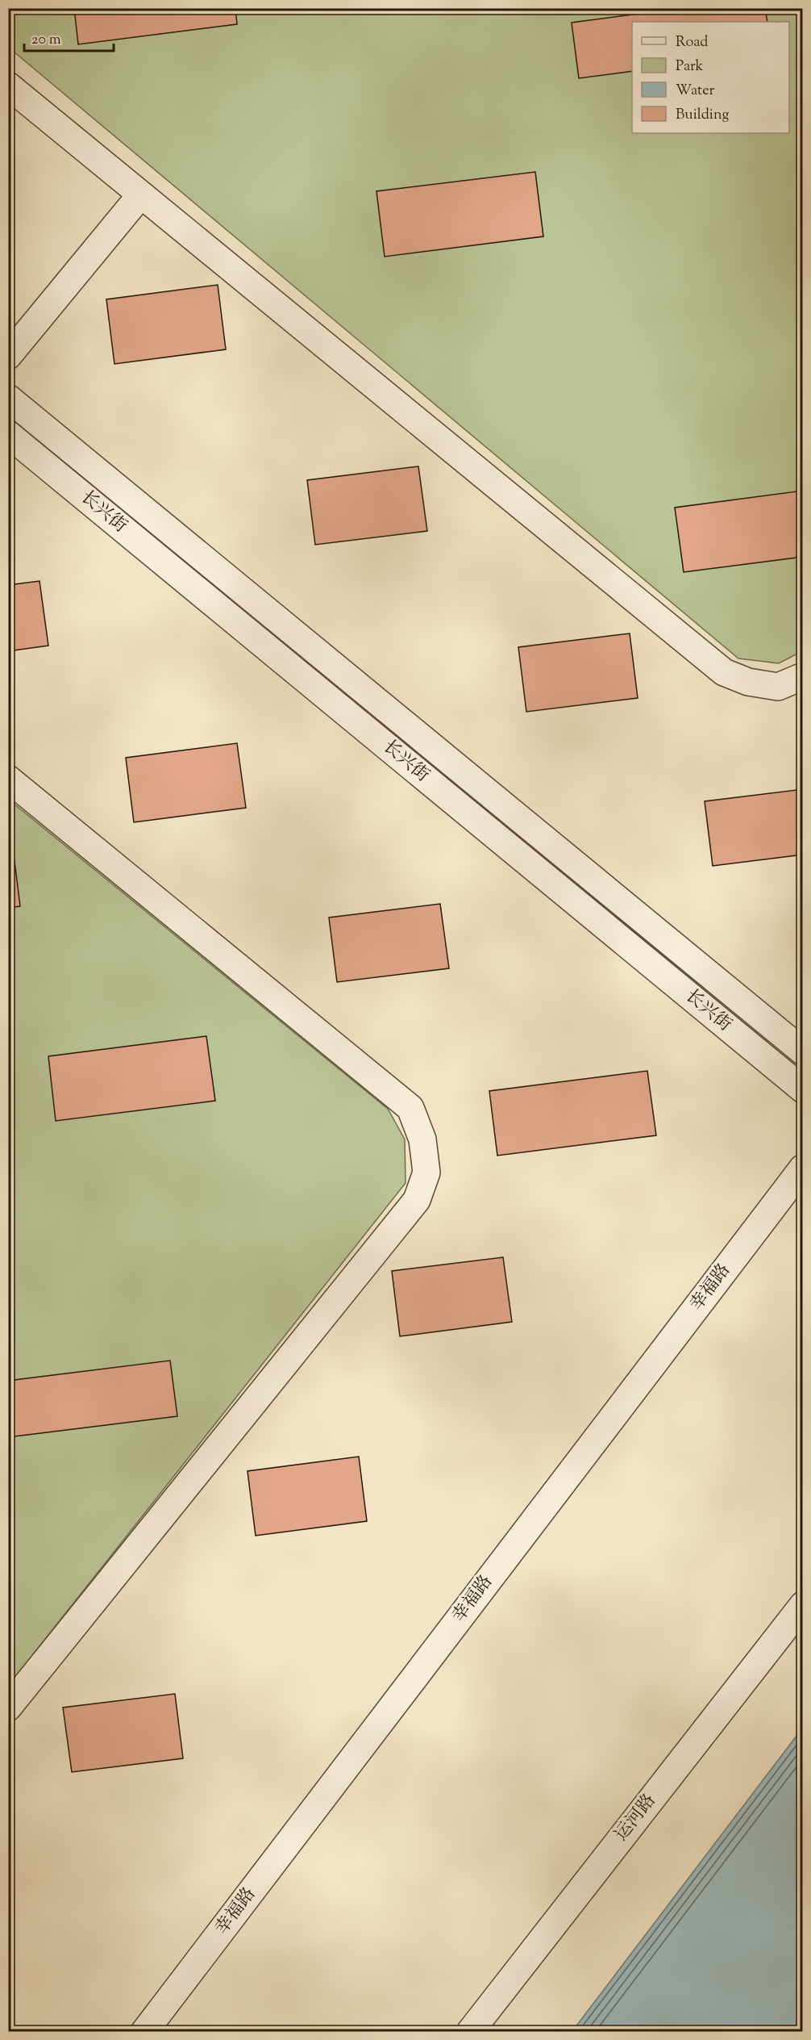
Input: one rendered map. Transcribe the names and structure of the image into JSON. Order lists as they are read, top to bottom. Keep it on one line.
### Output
{"streets":{"street":["长兴街","幸福路","运河路"]},"legend":["Road","Park","Water","Building"],"scale_bar":"20 m"}
